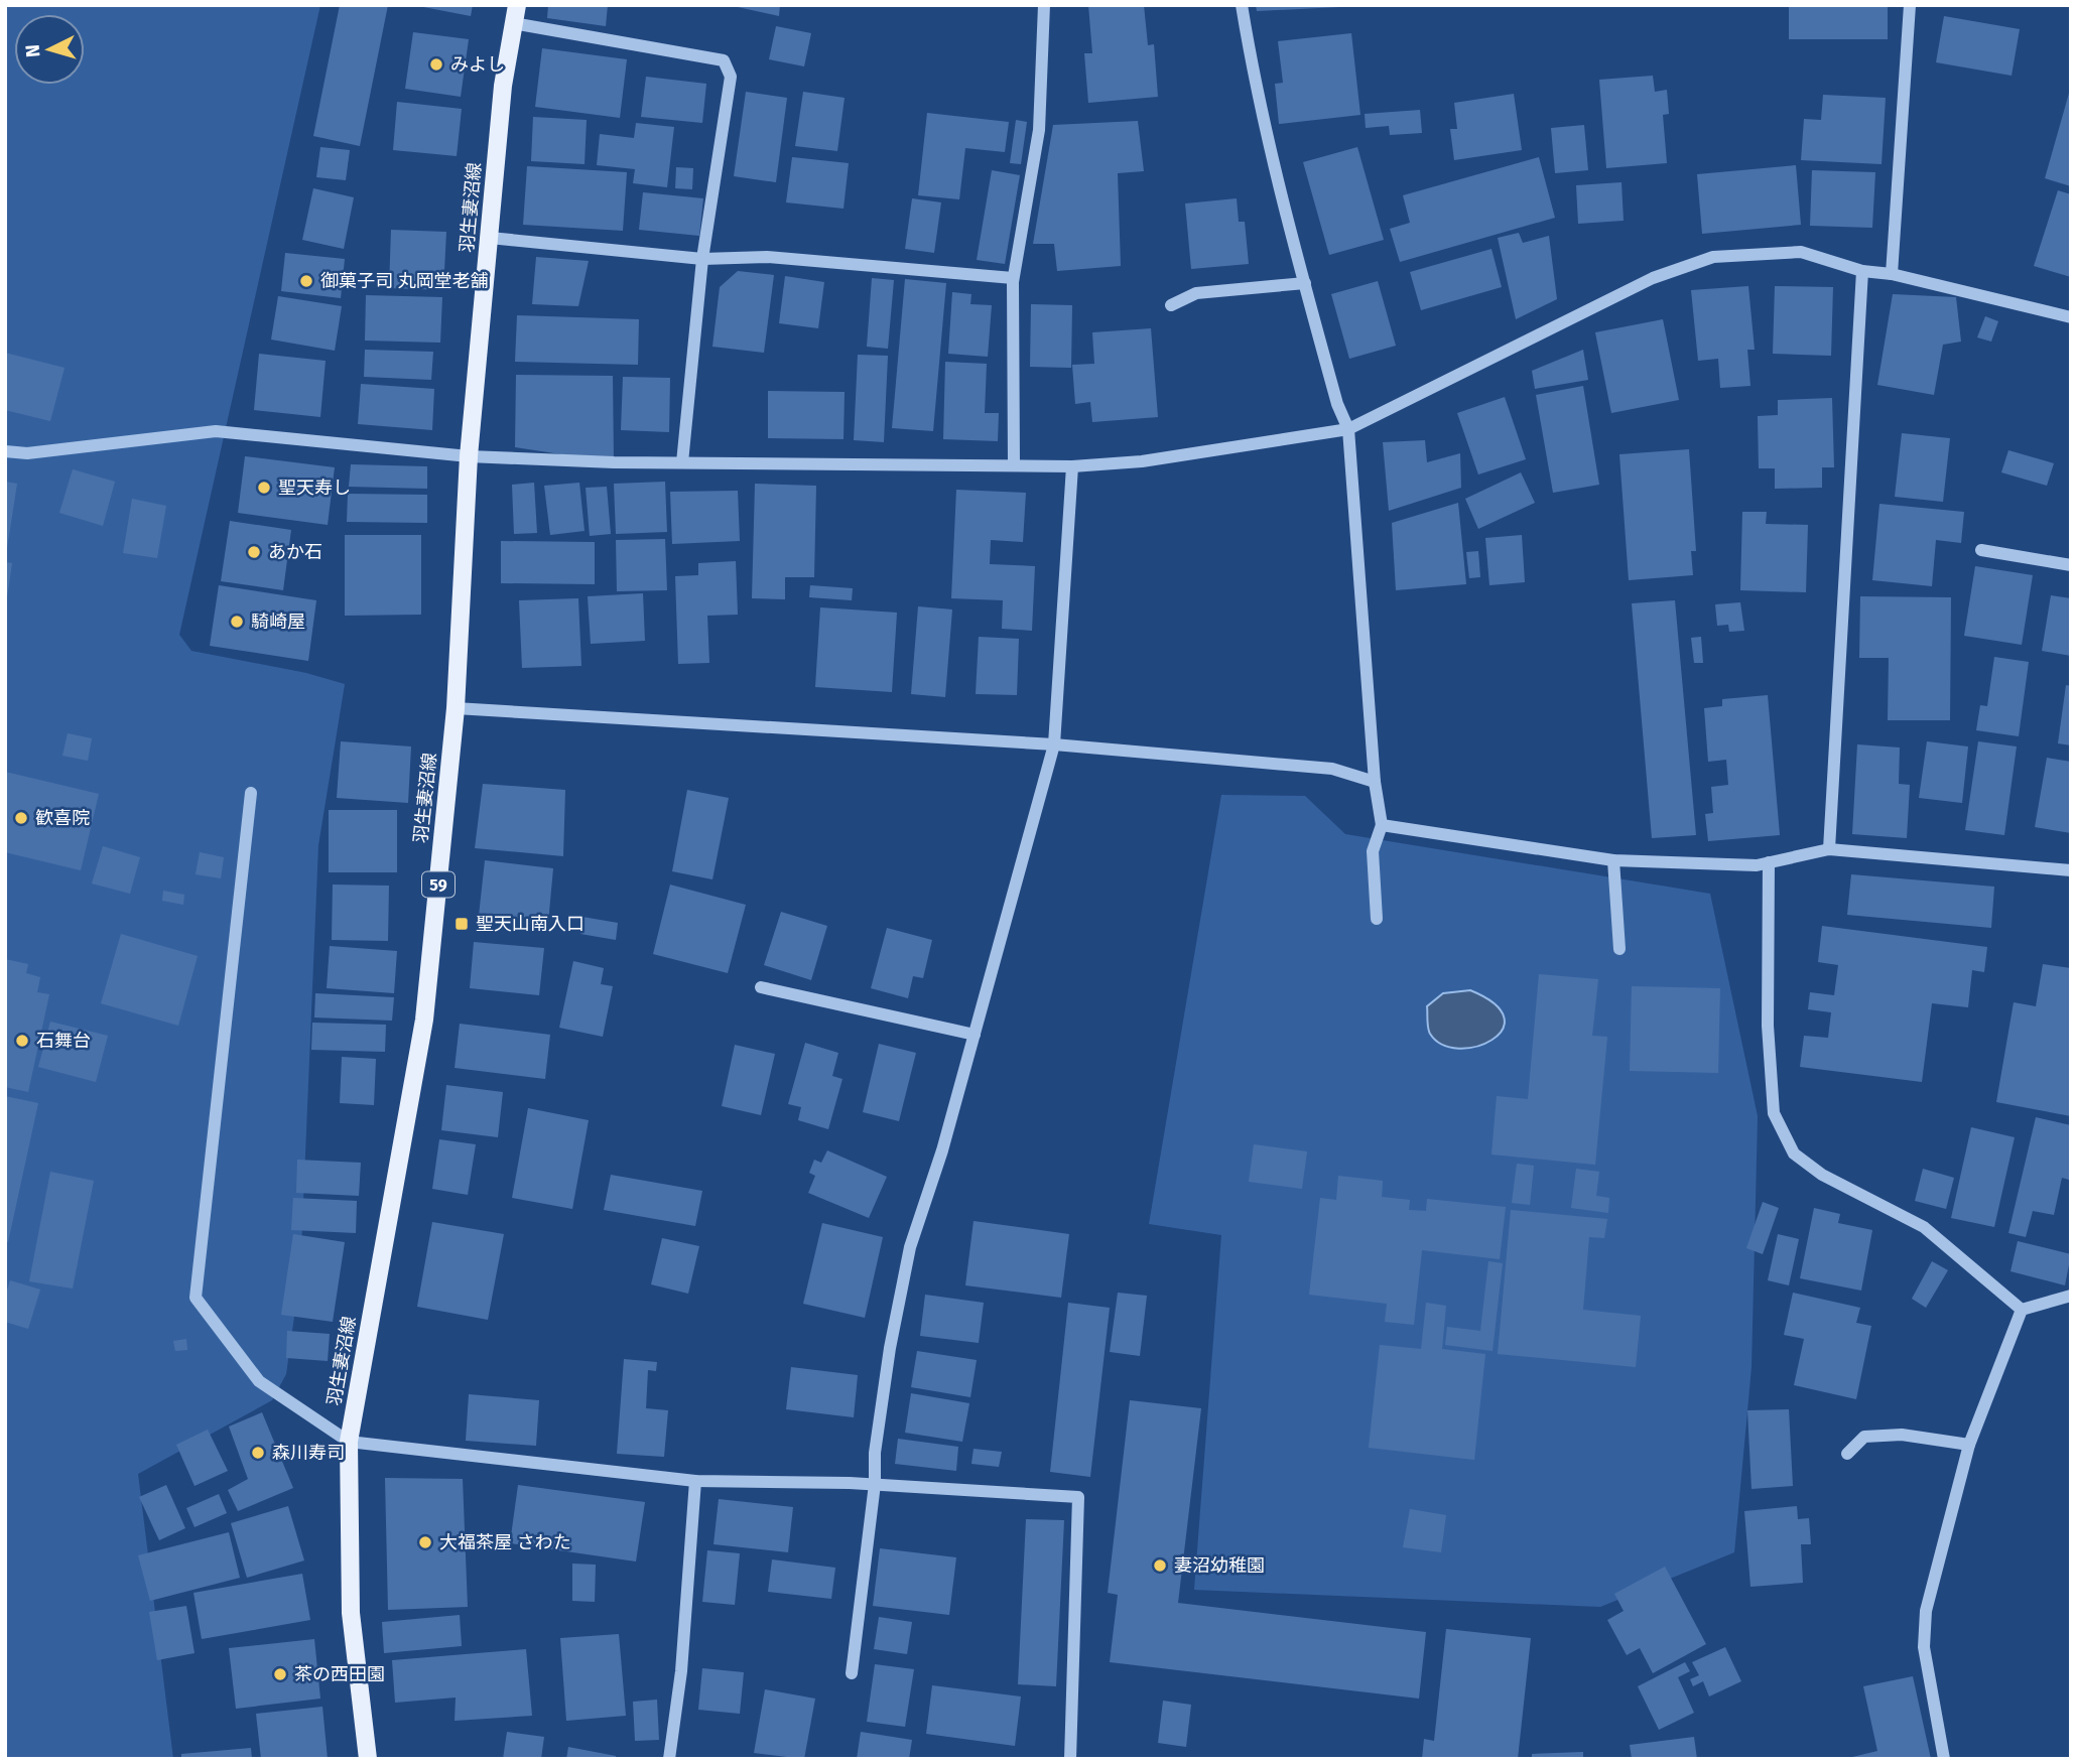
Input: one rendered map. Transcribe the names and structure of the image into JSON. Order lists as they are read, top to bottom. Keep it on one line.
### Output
{"streets":{"main road":["羽生妻沼線","59"]},"places":{"other":["みよし","御菓子司 丸岡堂老舗","聖天寿し","あか石","騎崎屋","歓喜院","石舞台","森川寿司","大福茶屋 さわた","妻沼幼稚園","茶の西田園"],"transit":["聖天山南入口"]},"north":"left"}
